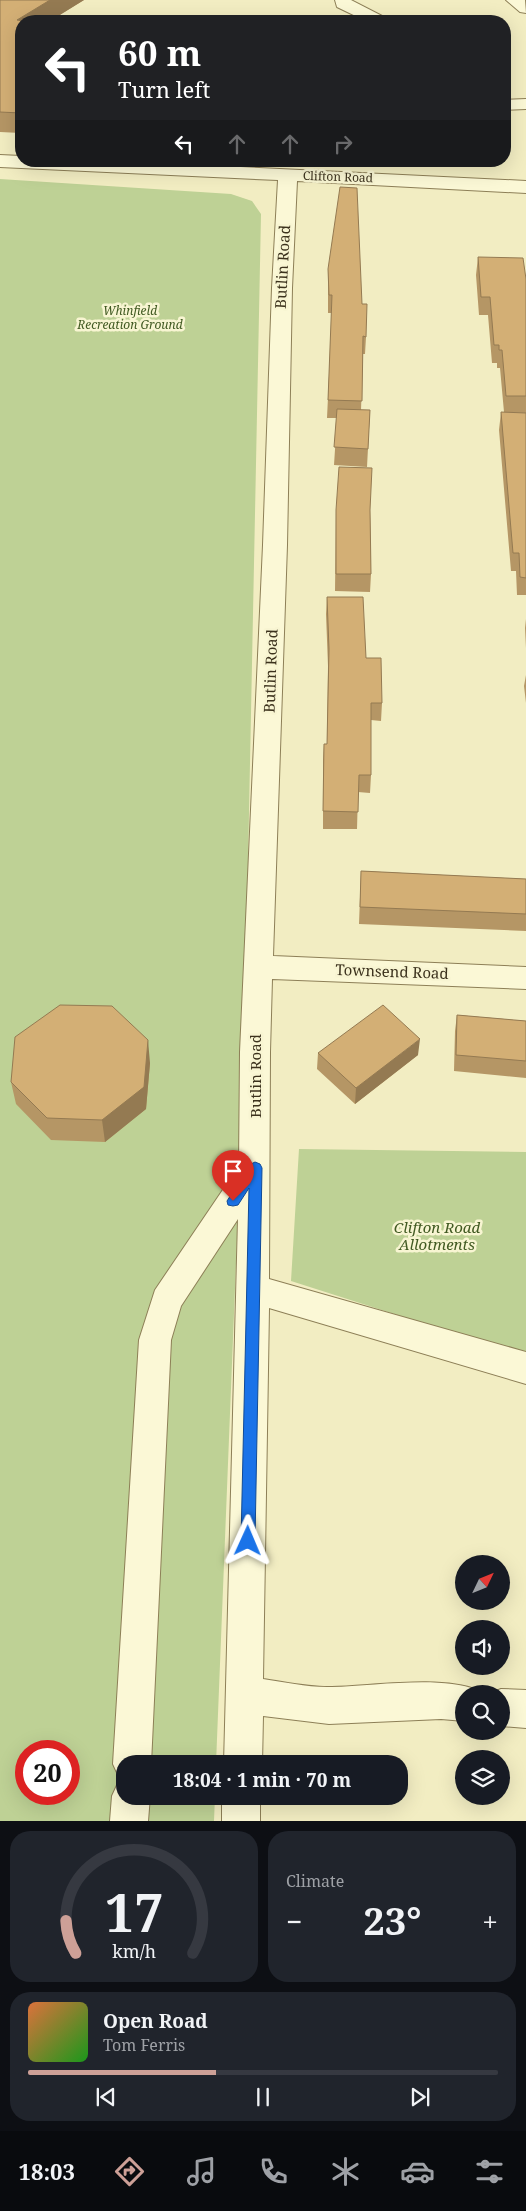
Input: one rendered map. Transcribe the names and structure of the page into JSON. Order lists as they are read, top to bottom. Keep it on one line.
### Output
{"streets":{"street":["Clifton Road","Butlin Road","Townsend Road"]},"crossings":[["Clifton Road","Butlin Road"],["Butlin Road","Townsend Road"]],"parks":["Whinfield Recreation Ground","Clifton Road Allotments"],"north":"top right","page":{"turn":["60 m","Turn left"],"limit":"20","trip":"18:04 · 1 min · 70 m","tile":"Climate","heat":["−","23°","+"],"song":["Open Road","Tom Ferris"],"tabs":"18:03","gauge":["17","km/h"]}}
